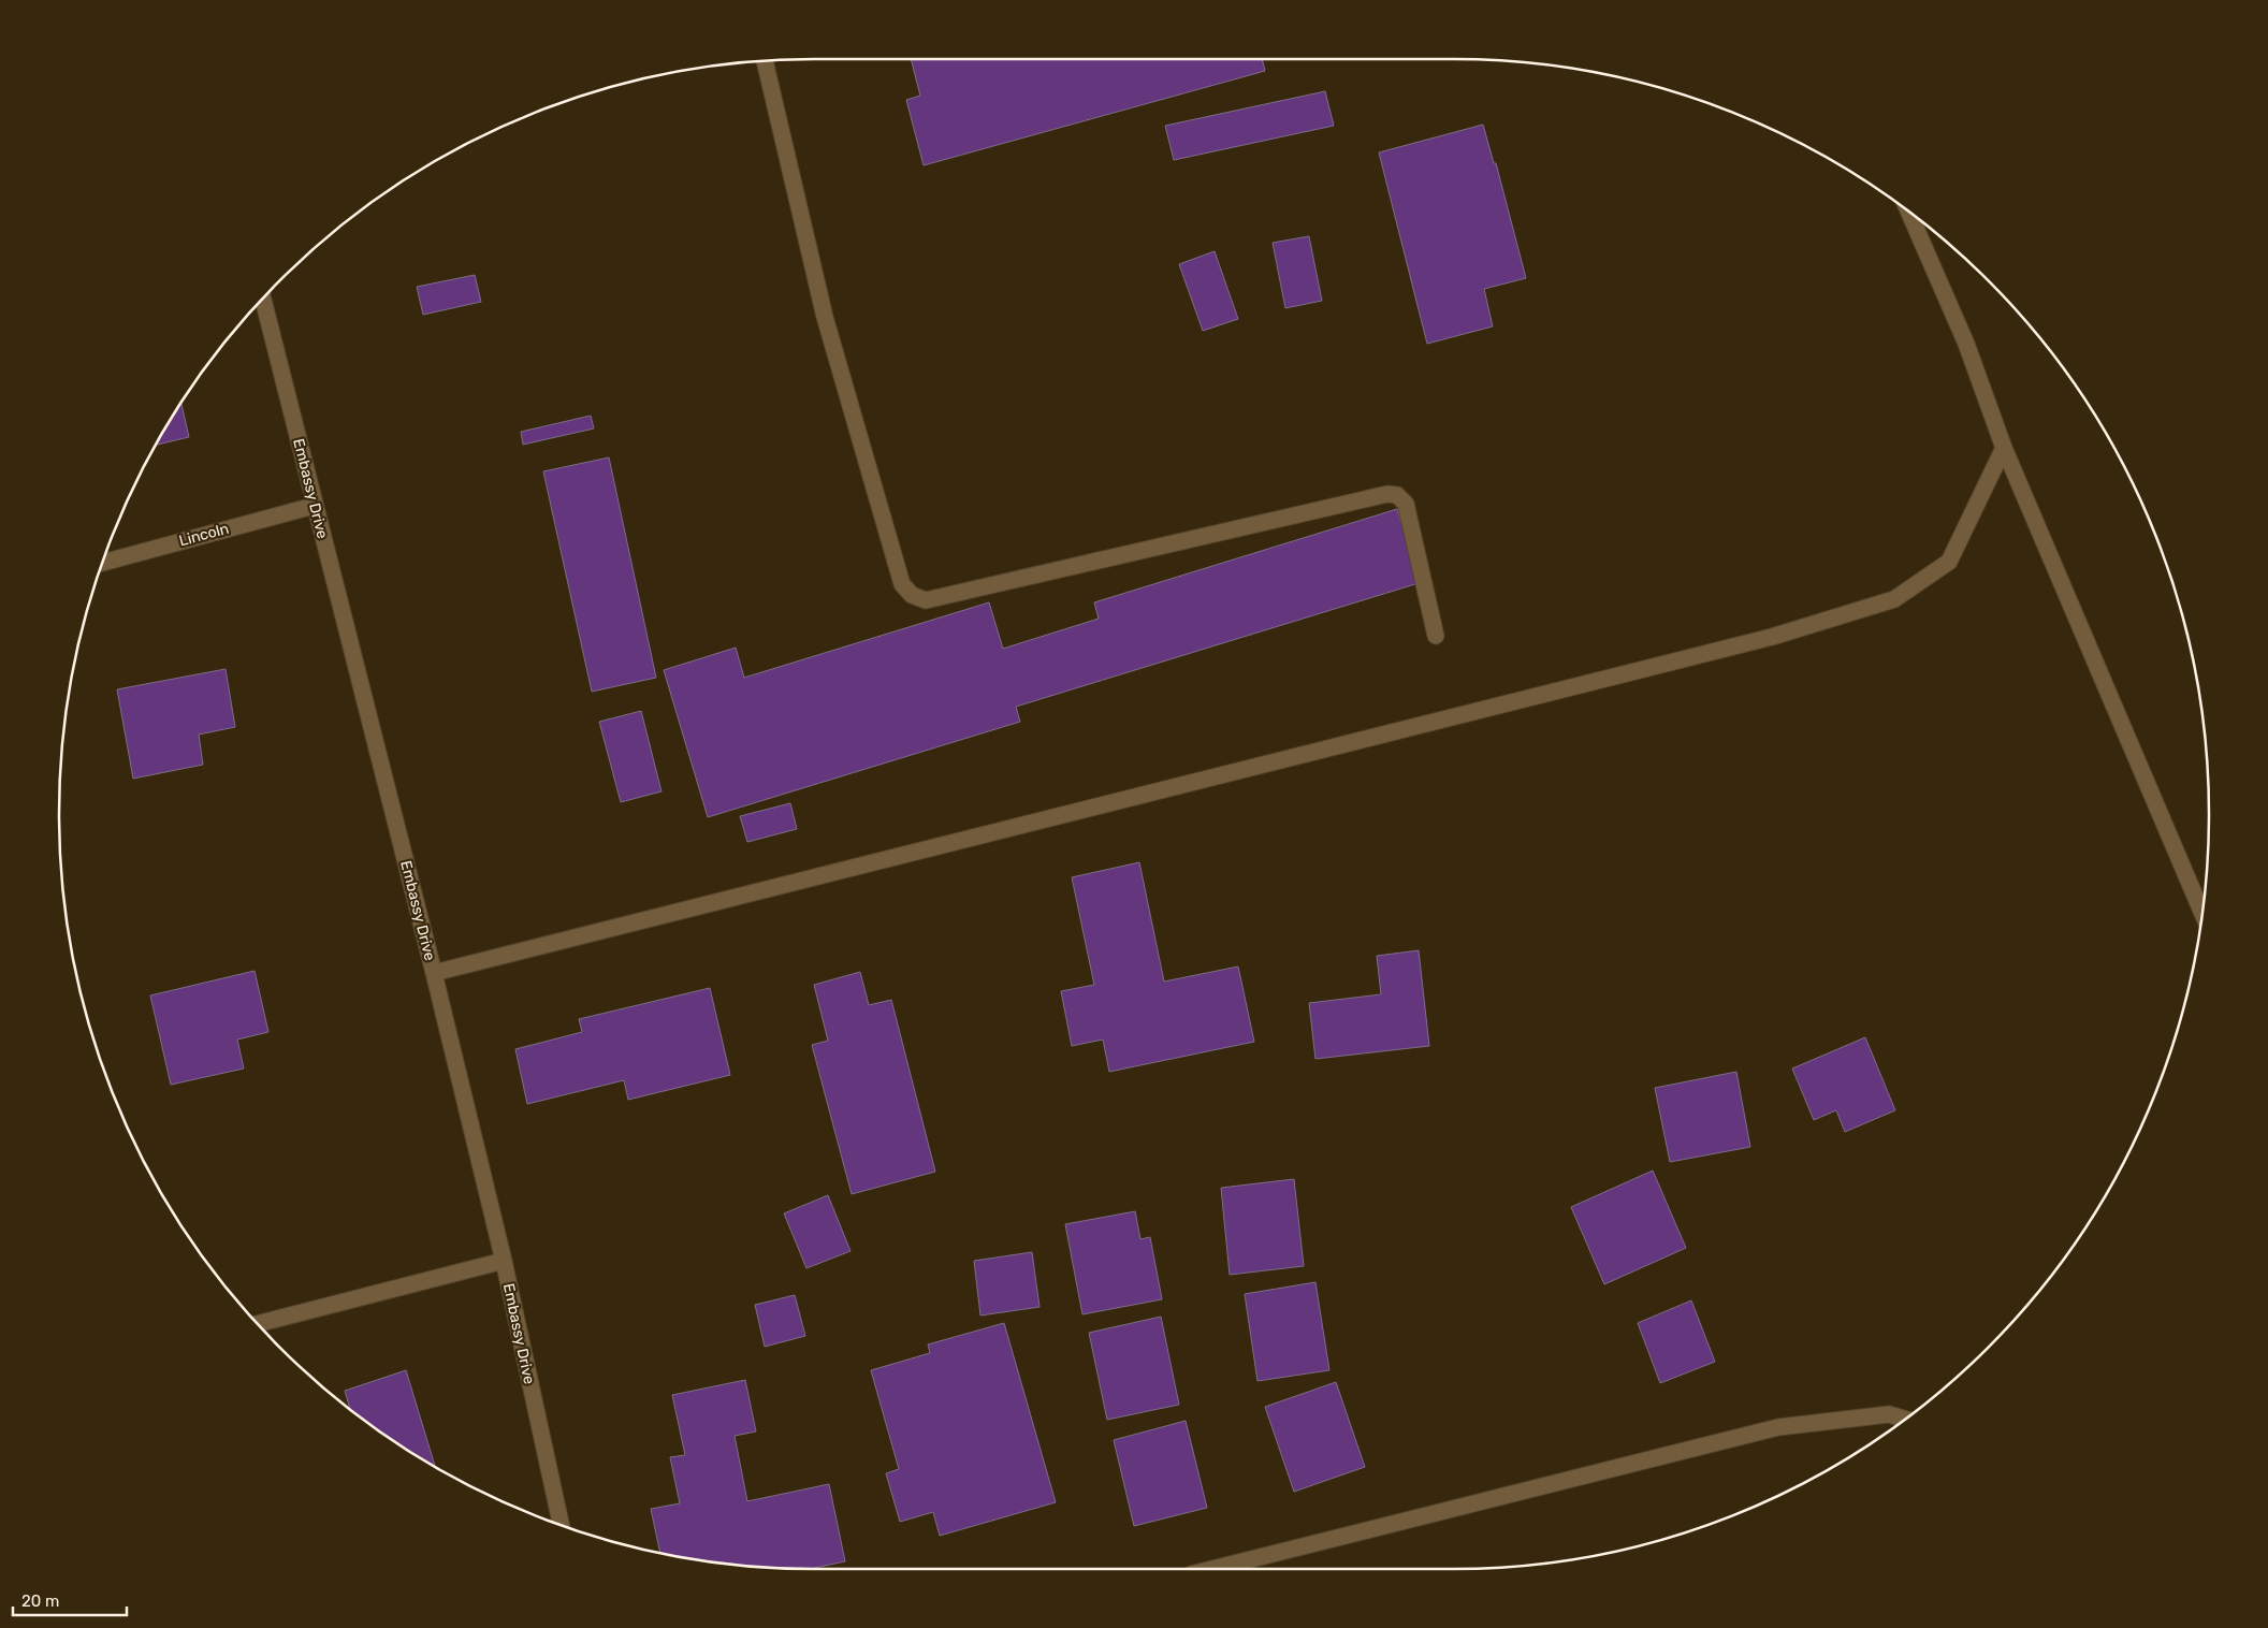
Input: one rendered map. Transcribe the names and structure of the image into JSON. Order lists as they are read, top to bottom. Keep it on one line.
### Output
{"streets":{"street":["Embassy Drive","Lincoln"]},"crossings":[["Embassy Drive","Lincoln"]],"scale_bar":"20 m"}
